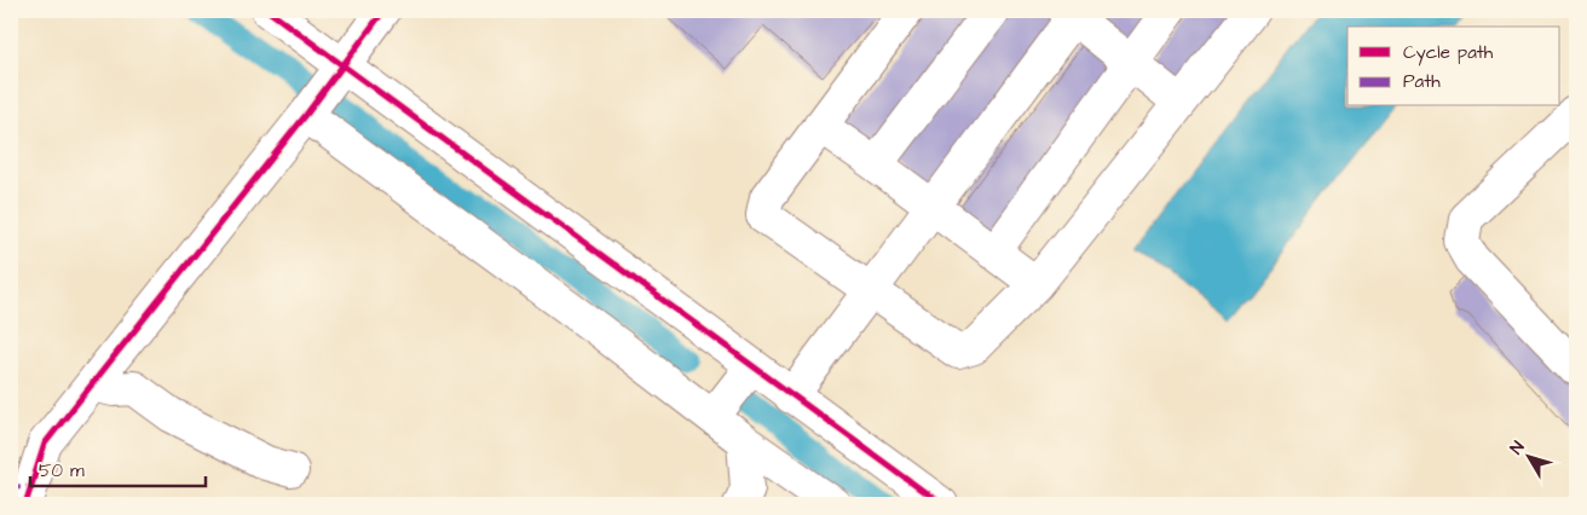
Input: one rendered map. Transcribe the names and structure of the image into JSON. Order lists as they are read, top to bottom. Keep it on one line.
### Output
{"legend":["Cycle path","Path"],"scale_bar":"50 m","north":"top left"}
